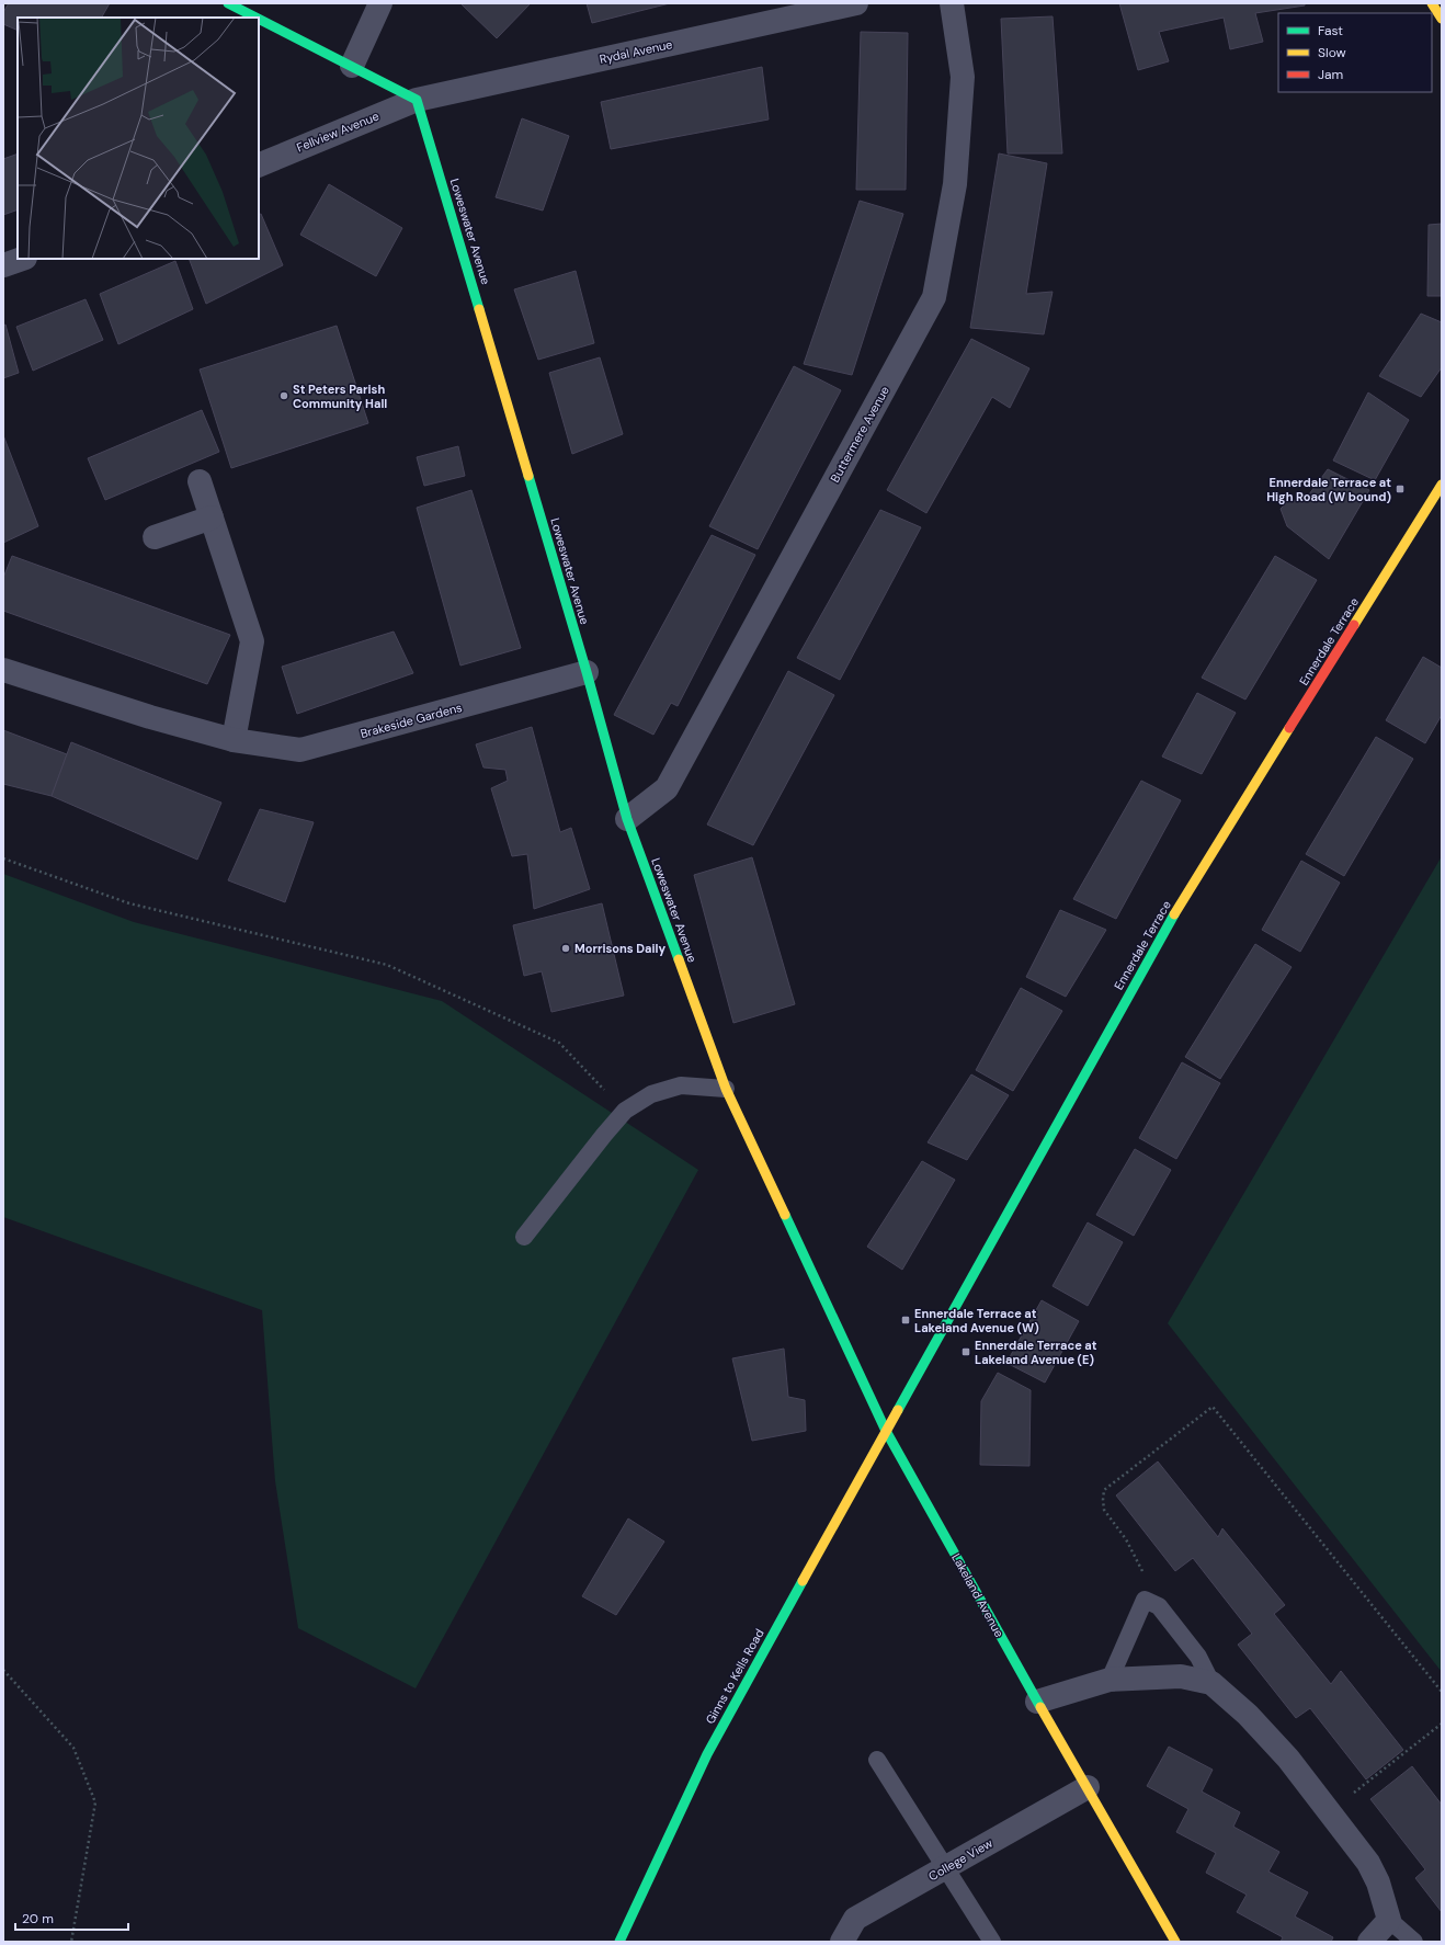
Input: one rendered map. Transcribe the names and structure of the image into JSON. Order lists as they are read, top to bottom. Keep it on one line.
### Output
{"streets":{"street":["Rydal Avenue","Fellview Avenue","Loweswater Avenue","Buttermere Avenue","Ennerdale Terrace","Brakeside Gardens","Lakeland Avenue","Ginns to Kells Road","College View"]},"crossings":[["Rydal Avenue","Fellview Avenue"],["Rydal Avenue","Loweswater Avenue"],["Fellview Avenue","Loweswater Avenue"],["Loweswater Avenue","Buttermere Avenue"],["Loweswater Avenue","Brakeside Gardens"],["Loweswater Avenue","Lakeland Avenue"],["Ennerdale Terrace","Lakeland Avenue"],["Ennerdale Terrace","Ginns to Kells Road"],["Lakeland Avenue","Ginns to Kells Road"],["Lakeland Avenue","College View"]],"places":{"other":["St Peters Parish Community Hall","Morrisons Daily"],"transit":["Ennerdale Terrace at High Road (W bound)","Ennerdale Terrace at Lakeland Avenue (W)","Ennerdale Terrace at Lakeland Avenue (E)"]},"legend":["Fast","Slow","Jam"],"scale_bar":"20 m"}
